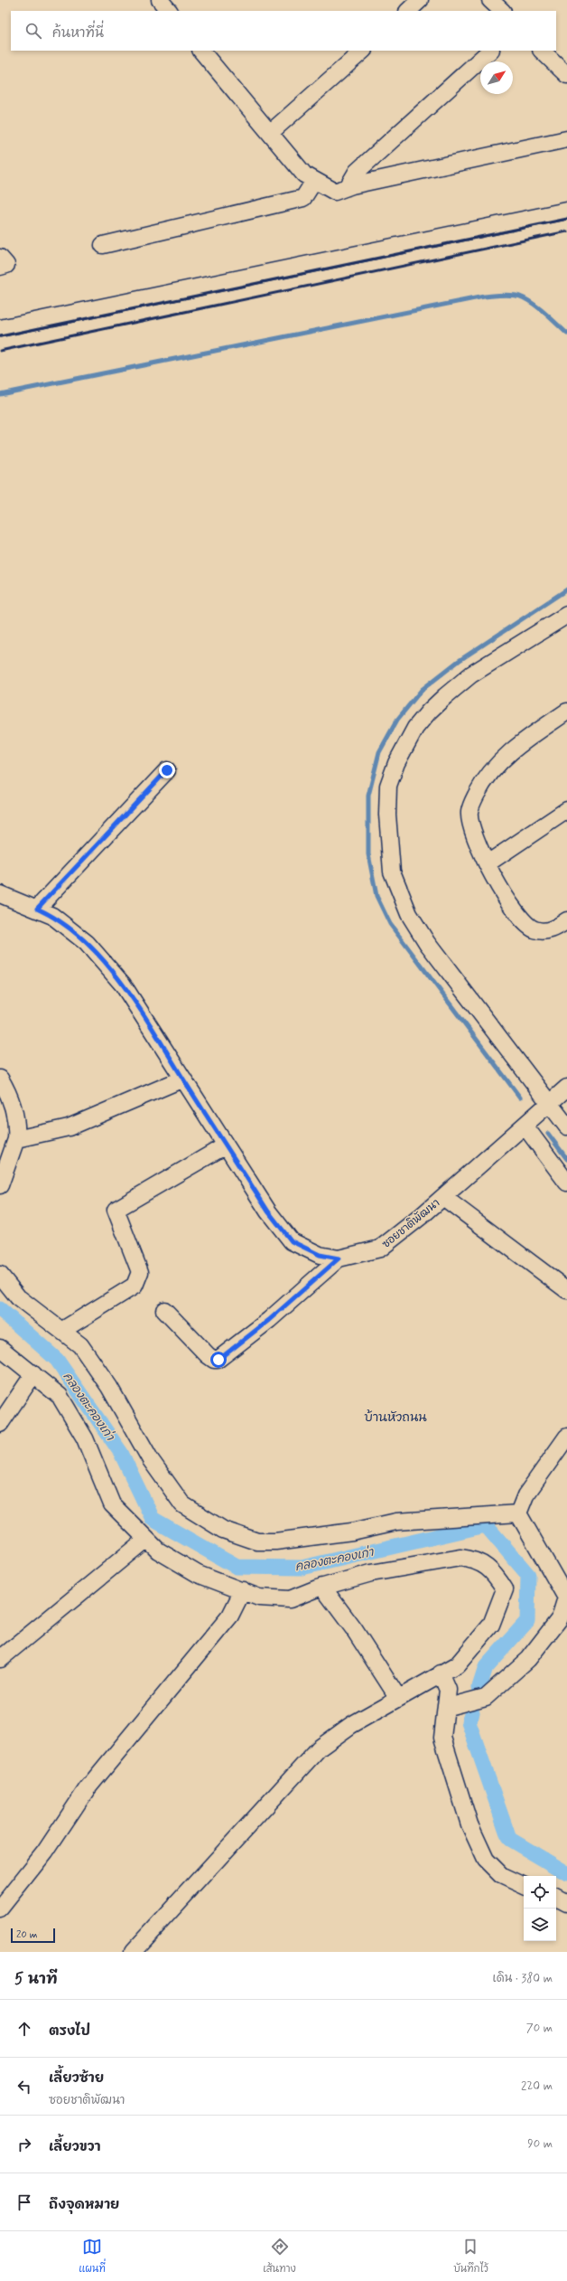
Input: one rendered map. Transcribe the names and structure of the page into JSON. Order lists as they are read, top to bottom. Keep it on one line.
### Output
{"streets":{"street":["ซอยชาติพัฒนา"]},"districts":["บ้านหัวถนน"],"water":["คลองตะคองเก่า"],"scale_bar":"20 m","north":"top right","page":{"search":"ค้นหาที่นี่","scale":"20 m","heading":["5 นาที","เดิน · 380 m"],"list":[["ตรงไป","70 m"],["เลี้ยวซ้าย","ซอยชาติพัฒนา","220 m"],["เลี้ยวขวา","90 m"],"ถึงจุดหมาย"],"nav":["แผนที่","เส้นทาง","บันทึกไว้"]}}
